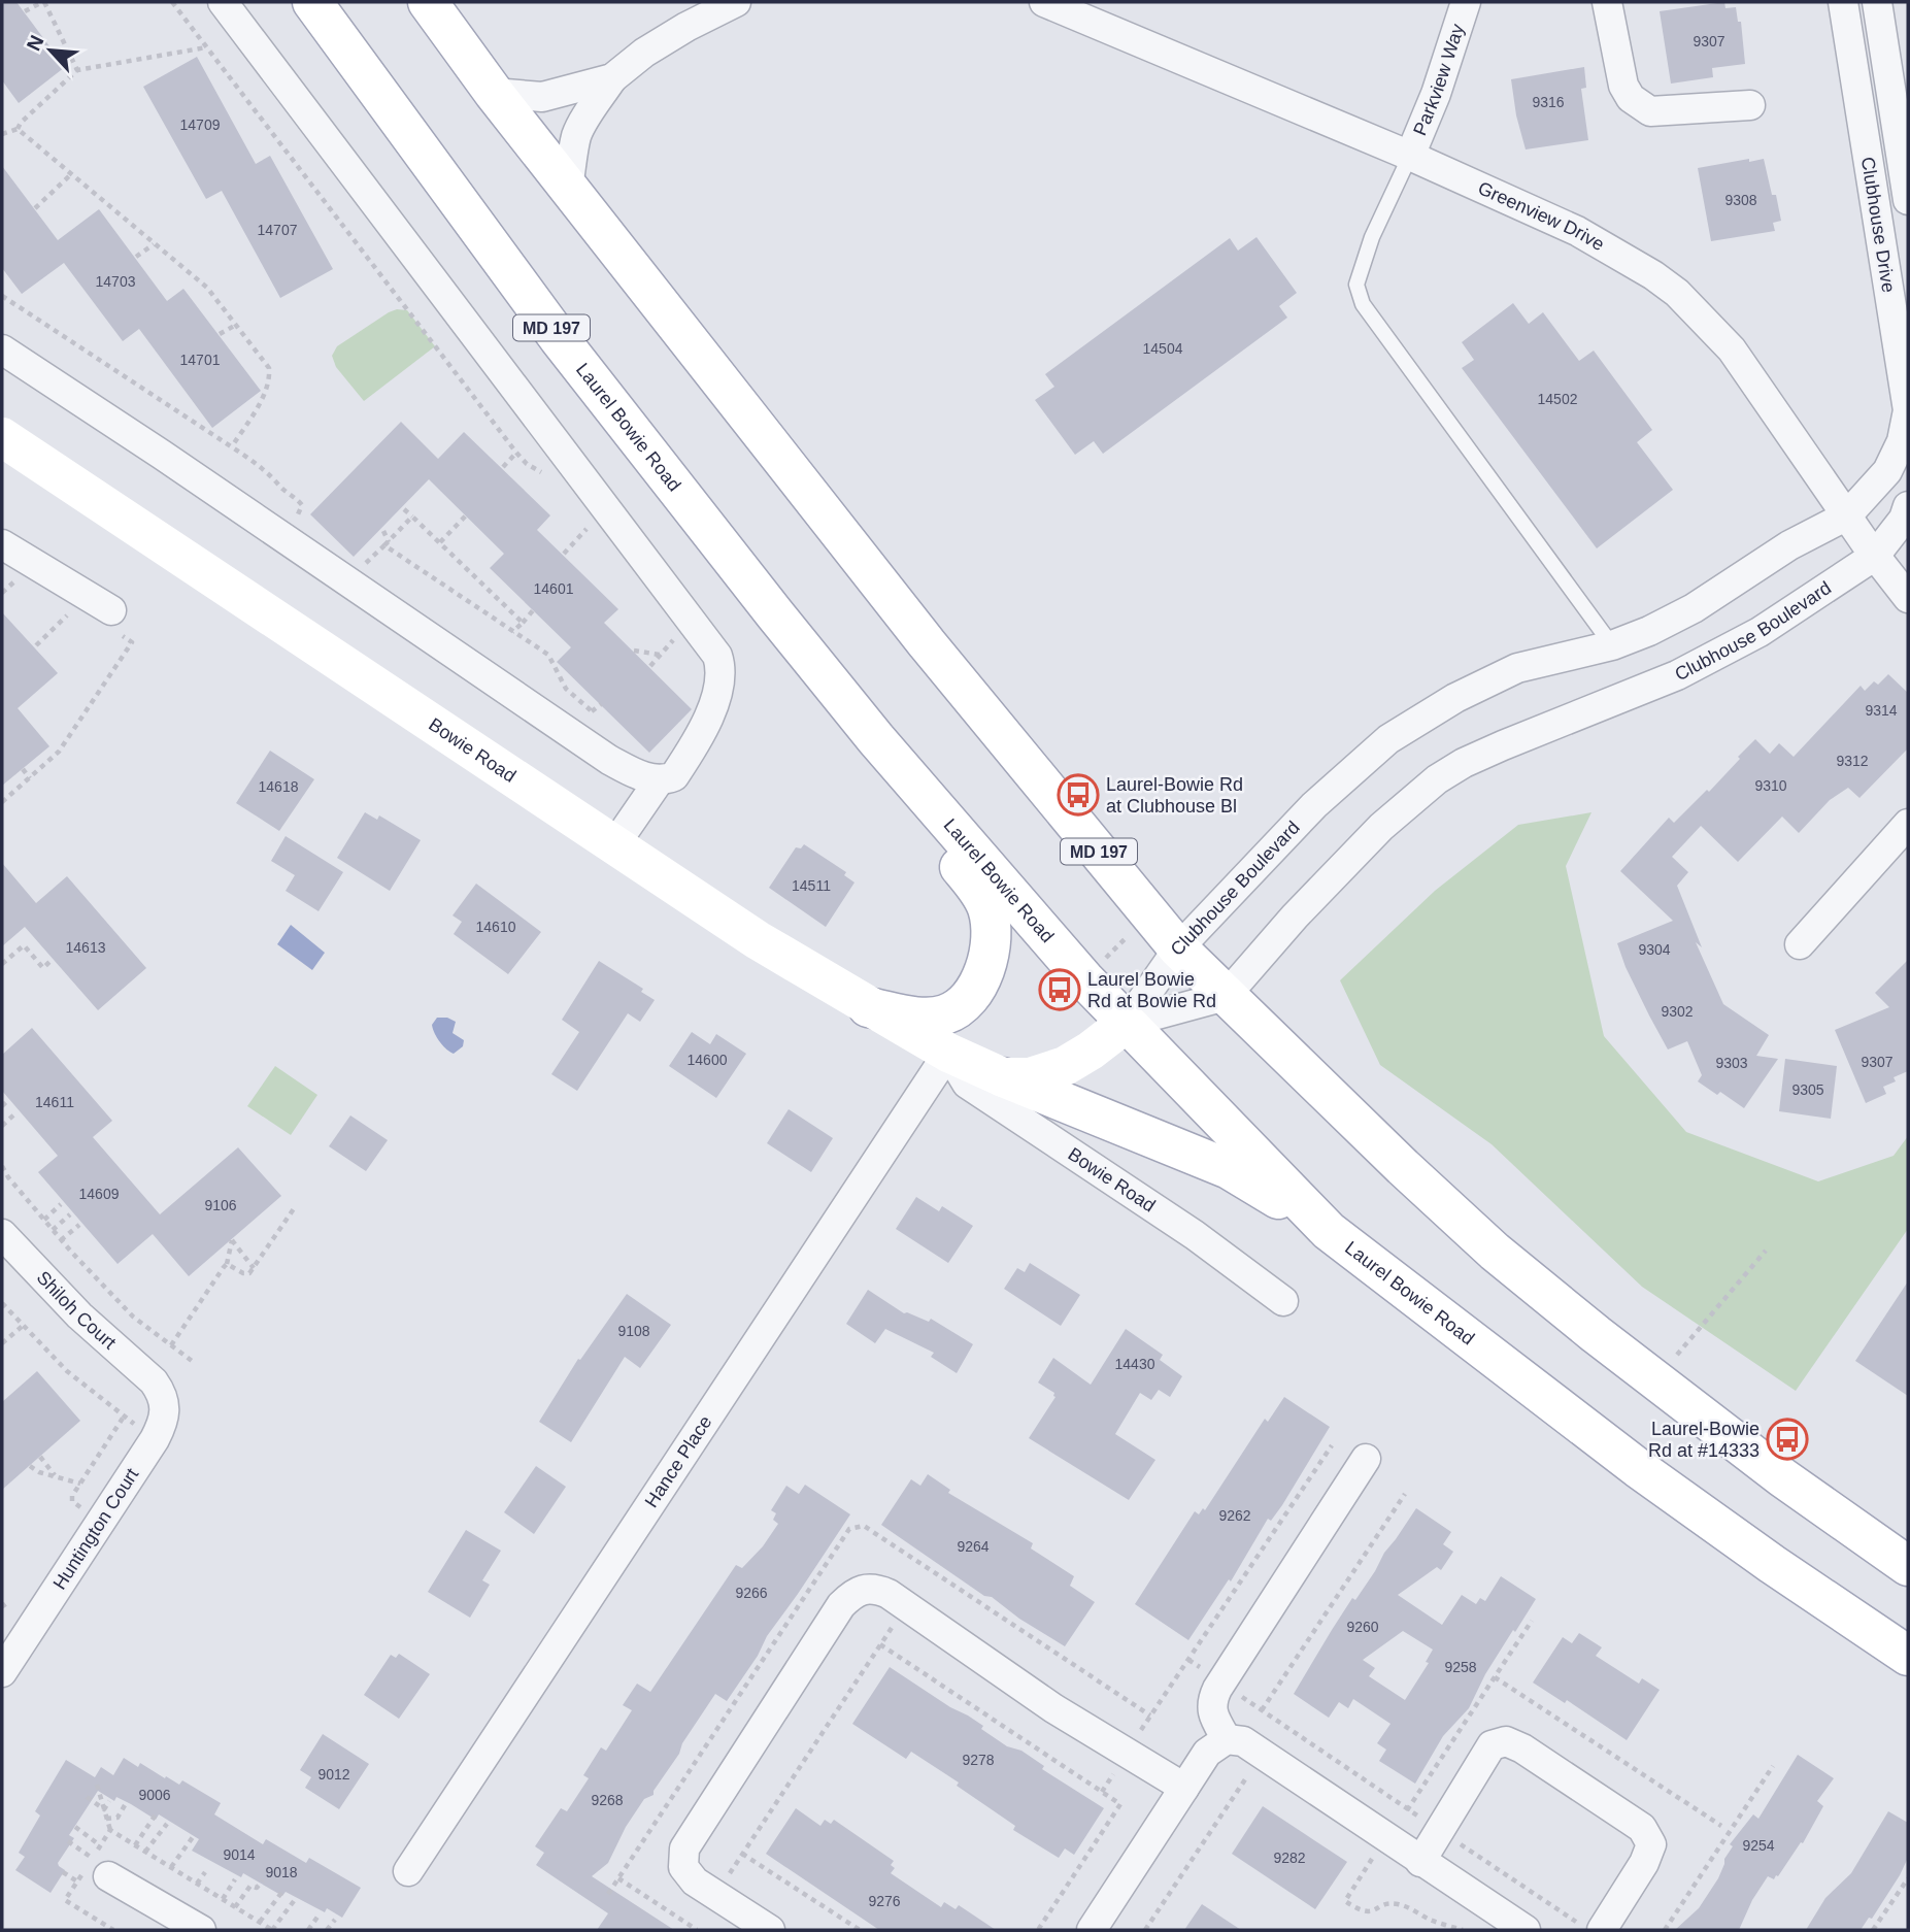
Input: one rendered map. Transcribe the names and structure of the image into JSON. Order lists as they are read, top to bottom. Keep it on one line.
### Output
{"streets":{"main road":["MD 197","Laurel Bowie Road","Bowie Road"],"street":["Parkview Way","Greenview Drive","Clubhouse Drive","Clubhouse Boulevard","Shiloh Court","Hance Place","Huntington Court"]},"crossings":[["Parkview Way","Greenview Drive"],["Greenview Drive","Clubhouse Drive"],["Greenview Drive","Clubhouse Boulevard"],["Clubhouse Drive","Clubhouse Boulevard"],["MD 197","Clubhouse Boulevard"],["Laurel Bowie Road","Clubhouse Boulevard"],["Laurel Bowie Road","Bowie Road"],["Clubhouse Boulevard","Bowie Road"],["Bowie Road","Hance Place"],["Shiloh Court","Huntington Court"]],"places":{"bus stop":["Laurel-Bowie Rd at Clubhouse Bl","Laurel Bowie Rd at Bowie Rd","Laurel-Bowie Rd at #14333"]},"house_numbers":["9307","9316","14709","9308","14707","14703","14504","14701","14502","14601","9314","9312","9310","14618","14511","14610","14613","9304","9302","14600","9307","9303","9305","14611","14609","9106","9108","14430","9262","9264","9266","9260","9258","9278","9012","9006","9268","9254","9014","9282","9018","9276"],"north":"top left"}
